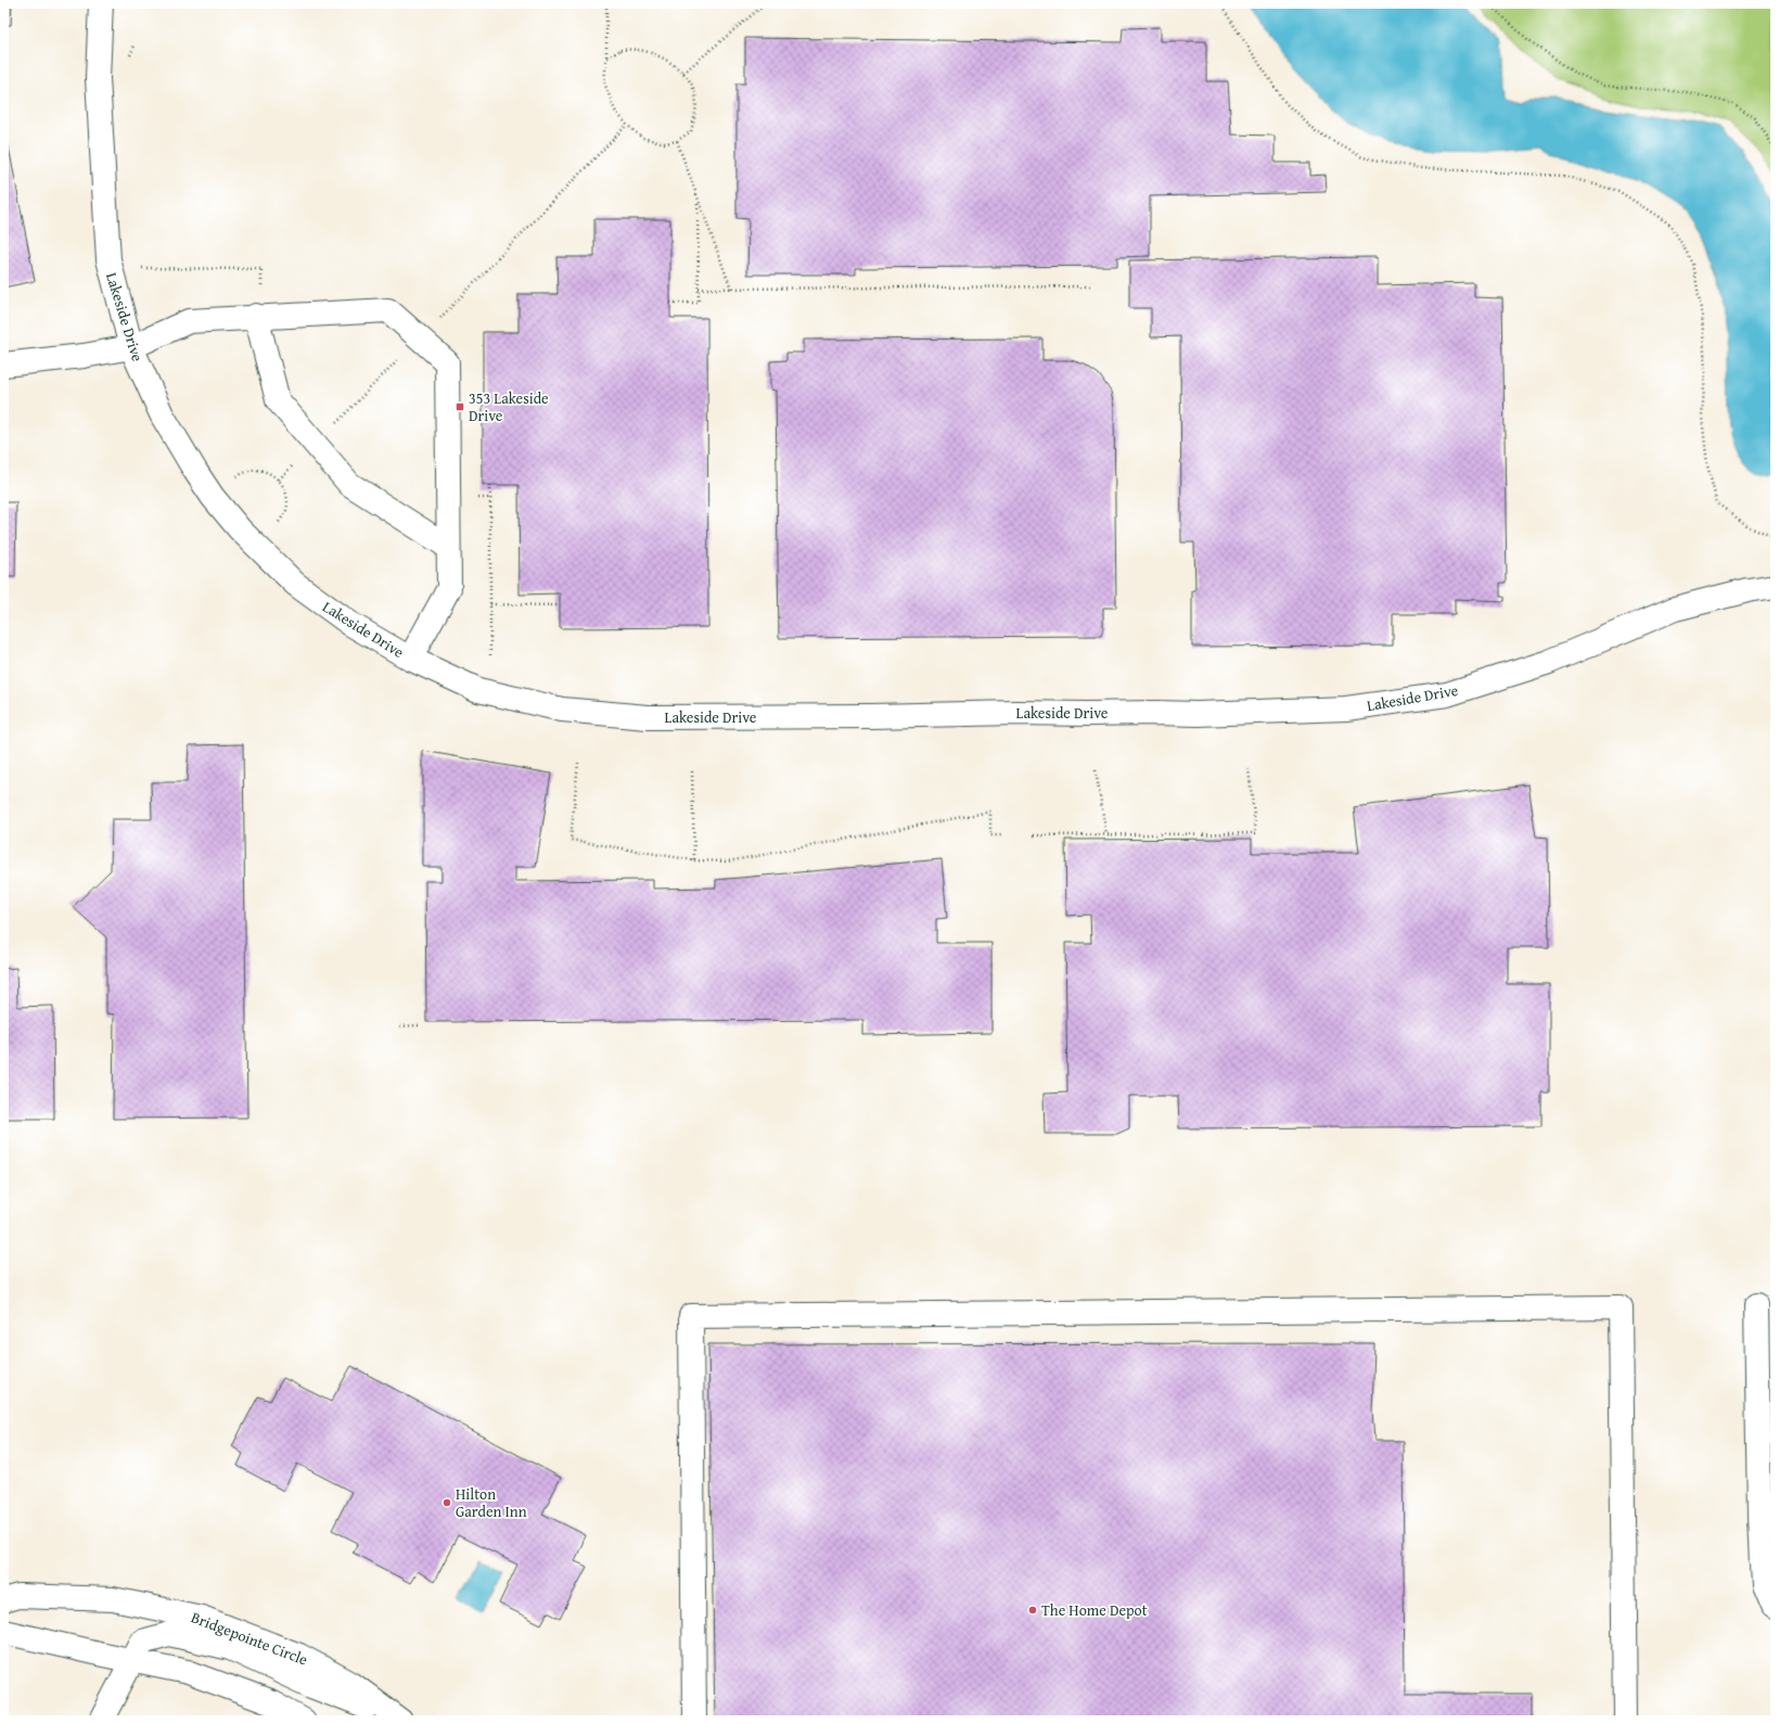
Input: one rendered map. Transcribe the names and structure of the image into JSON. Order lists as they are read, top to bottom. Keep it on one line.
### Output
{"streets":{"street":["Lakeside Drive","Bridgepointe Circle"]},"places":{"transit":["353 Lakeside Drive"],"other":["Hilton Garden Inn","The Home Depot"]}}
